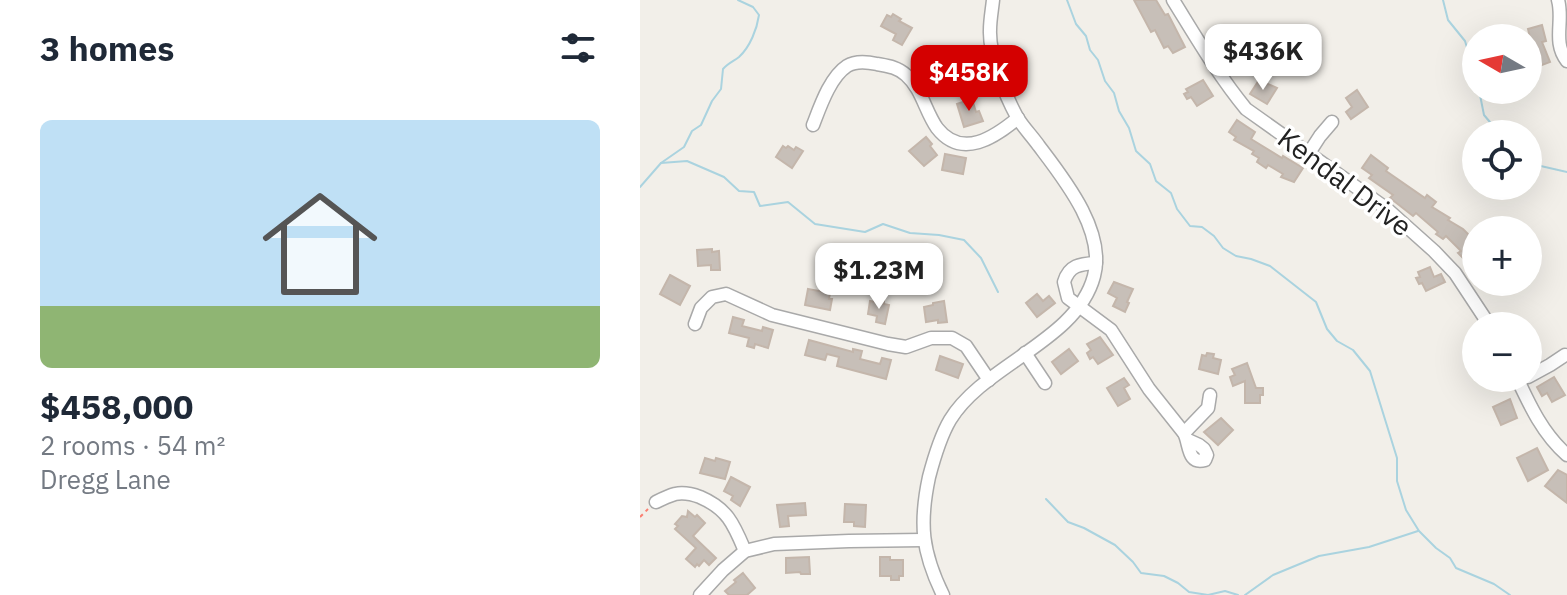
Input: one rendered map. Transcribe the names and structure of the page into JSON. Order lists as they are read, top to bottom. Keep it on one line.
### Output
{"streets":{"street":["Kendal Drive"]},"north":"left","page":{"heading":"3 homes","map_buttons":["+","−"],"price":["$436K","$458K","$1.23M"],"list":[{"name":"$458,000","note":"2 rooms · 54 m² · Dregg Lane"}]}}
